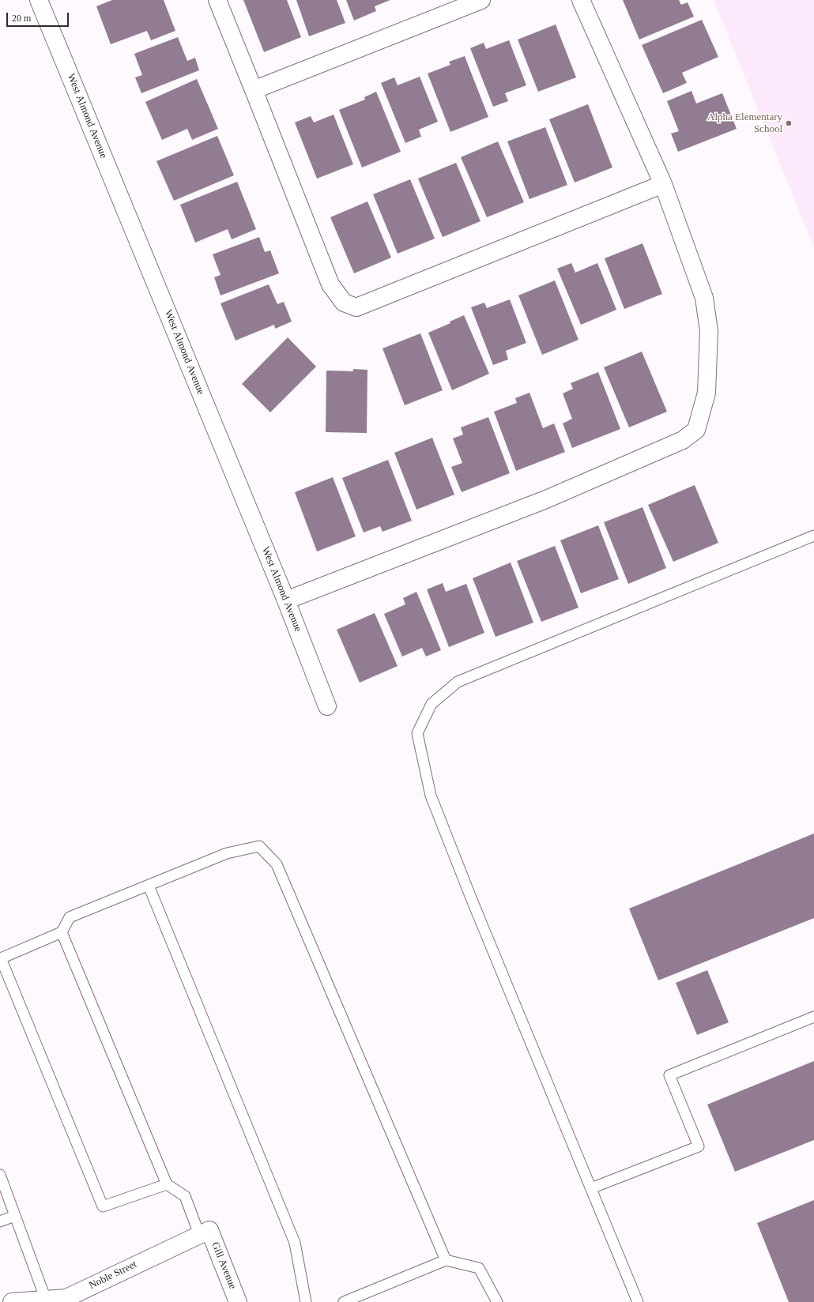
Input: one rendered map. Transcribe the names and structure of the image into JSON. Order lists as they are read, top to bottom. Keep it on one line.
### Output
{"streets":{"street":["West Almond Avenue","Gill Avenue","Noble Street"]},"crossings":[["Gill Avenue","Noble Street"]],"places":["Alpha Elementary School"],"scale_bar":"20 m"}
